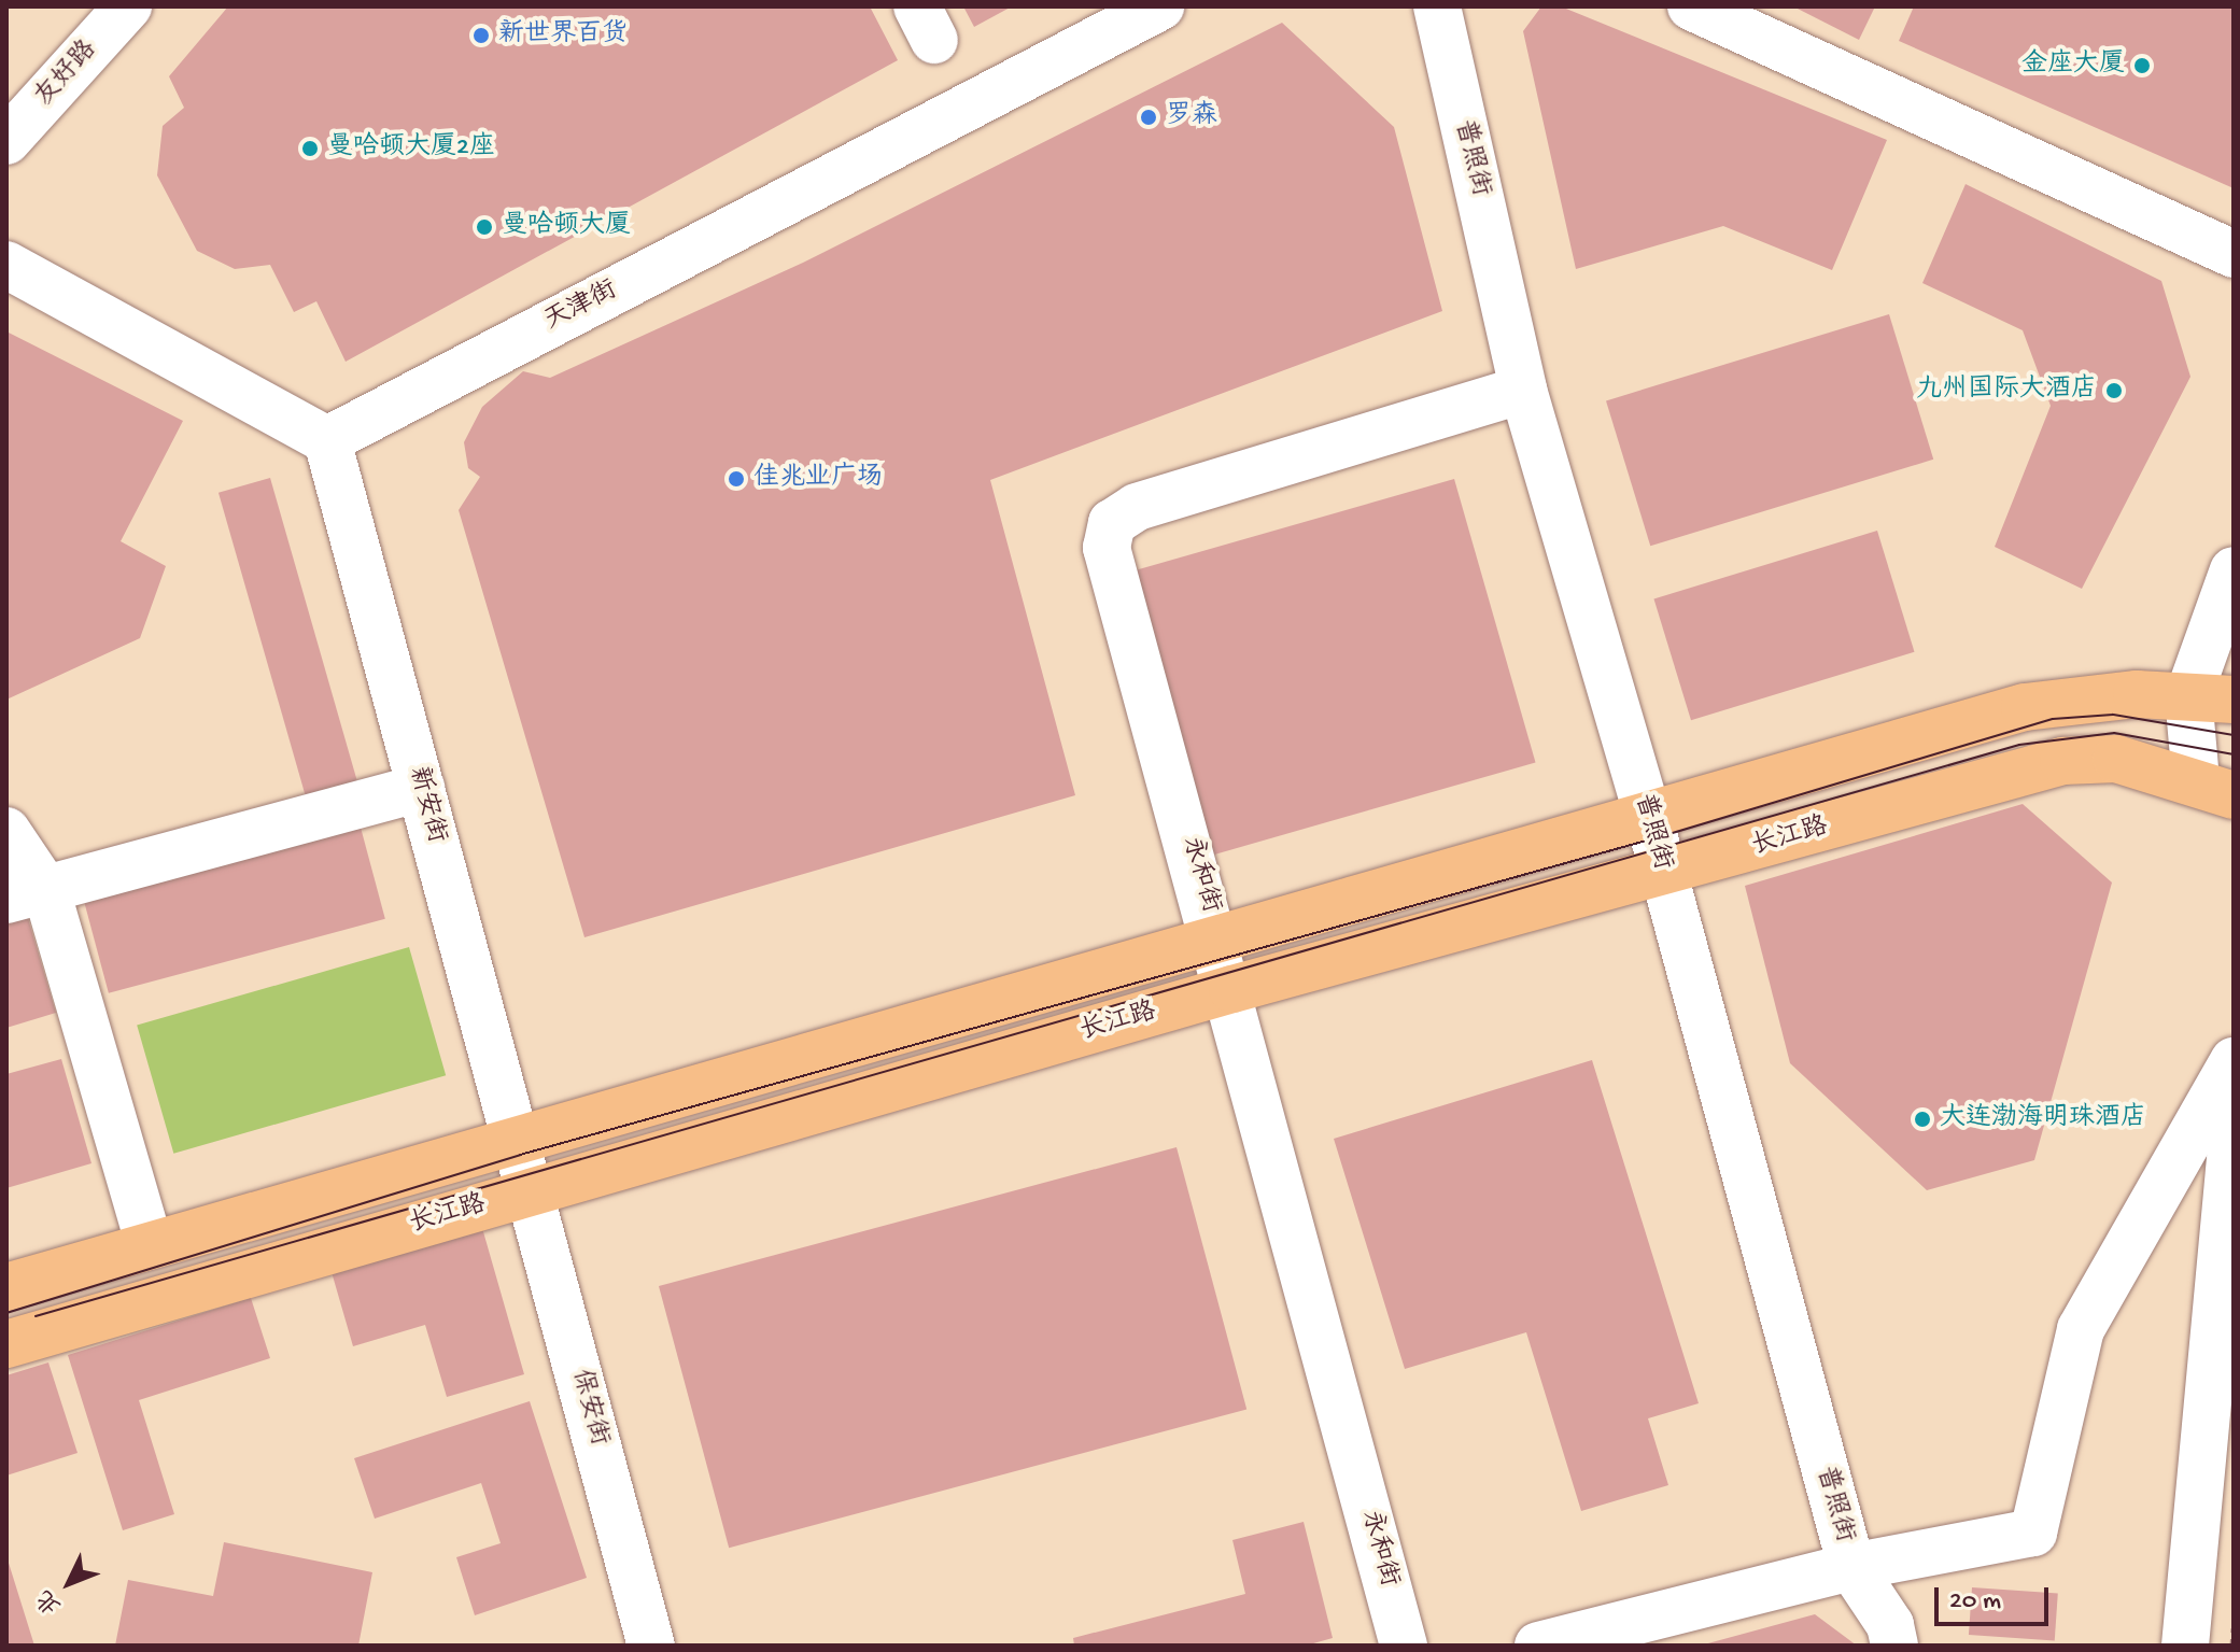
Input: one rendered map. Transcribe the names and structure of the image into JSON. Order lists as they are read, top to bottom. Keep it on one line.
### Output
{"streets":{"main road":["长江路"],"street":["友好路","普照街","天津街","新安街","永和街","保安街"]},"crossings":[["普照街","长江路"],["普照街","永和街"],["天津街","新安街"],["新安街","长江路"],["新安街","保安街"],["长江路","永和街"],["长江路","保安街"]],"places":["新世界百货","金座大厦","罗森","曼哈顿大厦2座","曼哈顿大厦","九州国际大酒店","佳兆业广场","大连渤海明珠酒店"],"scale_bar":"20 m","north":"bottom left"}
